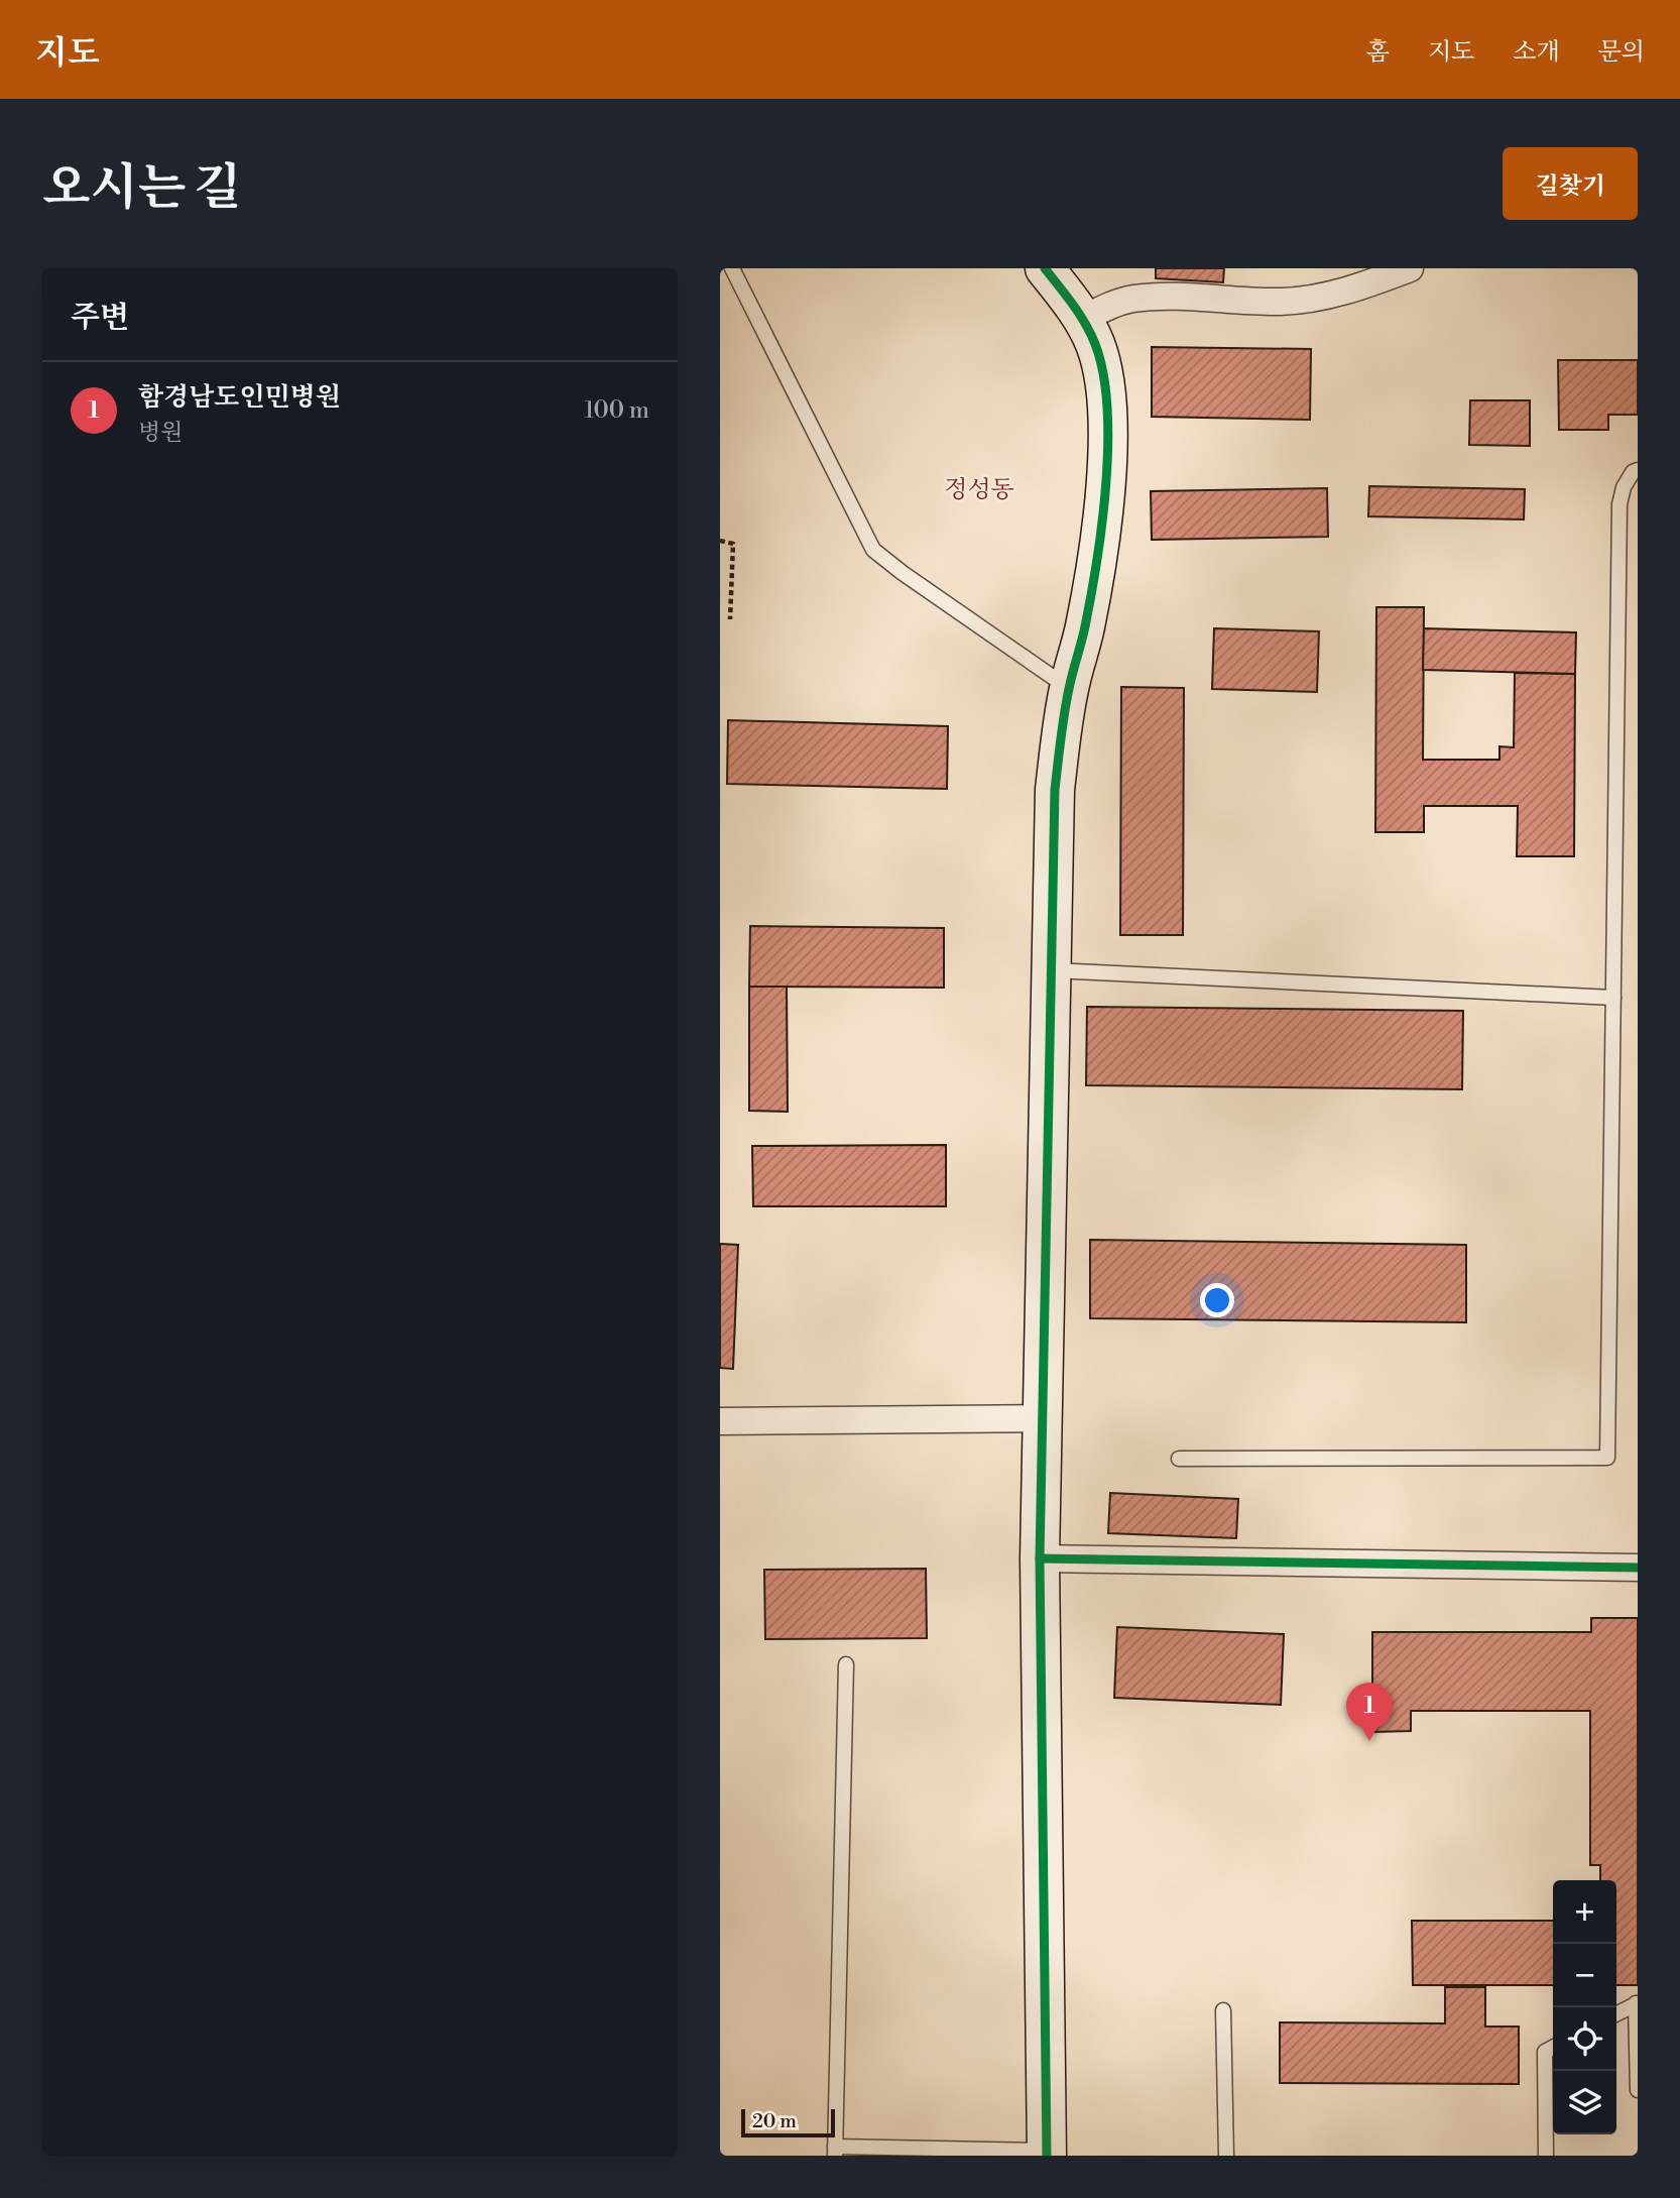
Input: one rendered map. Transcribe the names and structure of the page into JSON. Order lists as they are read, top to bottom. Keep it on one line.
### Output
{"districts":["정성동"],"scale_bar":"20 m","page":{"header":"지도","nav":["홈","지도","소개","문의"],"title":"오시는 길","buttons":"길찾기","heading":"주변","list":[{"mark":"1","name":"함경남도인민병원","note":"병원","value":"100 m"}],"pins":"1","map_buttons":["+","−"],"scale":"20 m"}}
